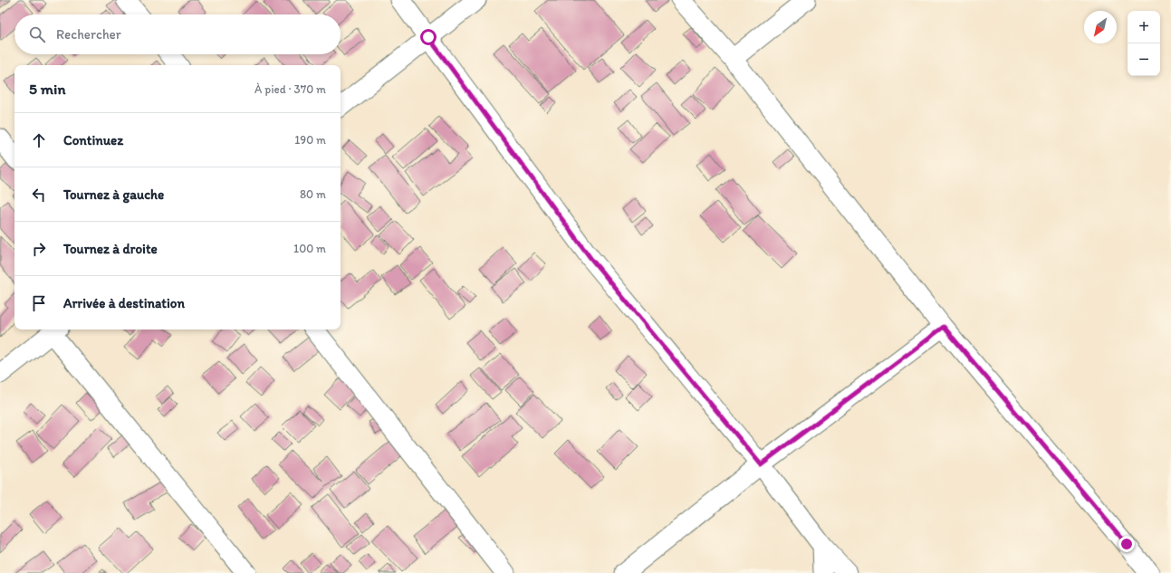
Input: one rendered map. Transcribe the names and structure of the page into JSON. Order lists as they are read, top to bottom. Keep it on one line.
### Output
{"north":"bottom left","page":{"map_buttons":["+","−"],"search":"Rechercher","heading":["5 min","À pied · 370 m"],"list":[["Continuez","190 m"],["Tournez à gauche","80 m"],["Tournez à droite","100 m"],"Arrivée à destination"]}}
